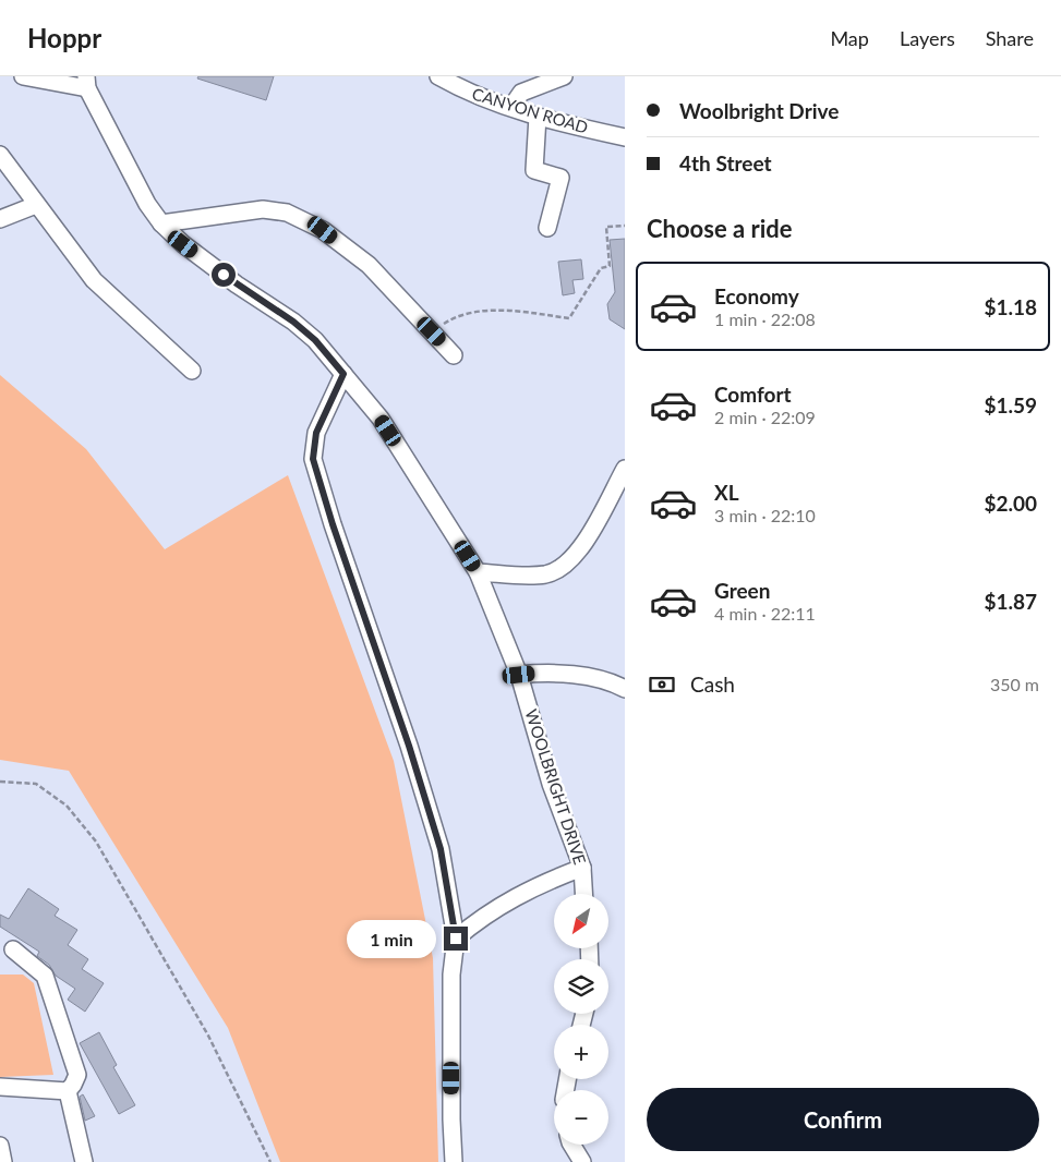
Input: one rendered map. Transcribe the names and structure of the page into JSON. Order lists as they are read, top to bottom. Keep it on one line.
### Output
{"streets":{"street":["CANYON ROAD","WOOLBRIGHT DRIVE"]},"north":"bottom left","page":{"header":"Hoppr","nav":["Map","Layers","Share"],"banner":["Woolbright Drive","4th Street"],"heading":"Choose a ride","list":[{"name":"Economy","note":"1 min · 22:08","value":"$1.18"},{"name":"Comfort","note":"2 min · 22:09","value":"$1.59"},{"name":"XL","note":"3 min · 22:10","value":"$2.00"},{"name":"Green","note":"4 min · 22:11","value":"$1.87"}],"pay":["Cash","350 m"],"map_buttons":["+","−"],"bubble":"1 min","buttons":"Confirm"}}
